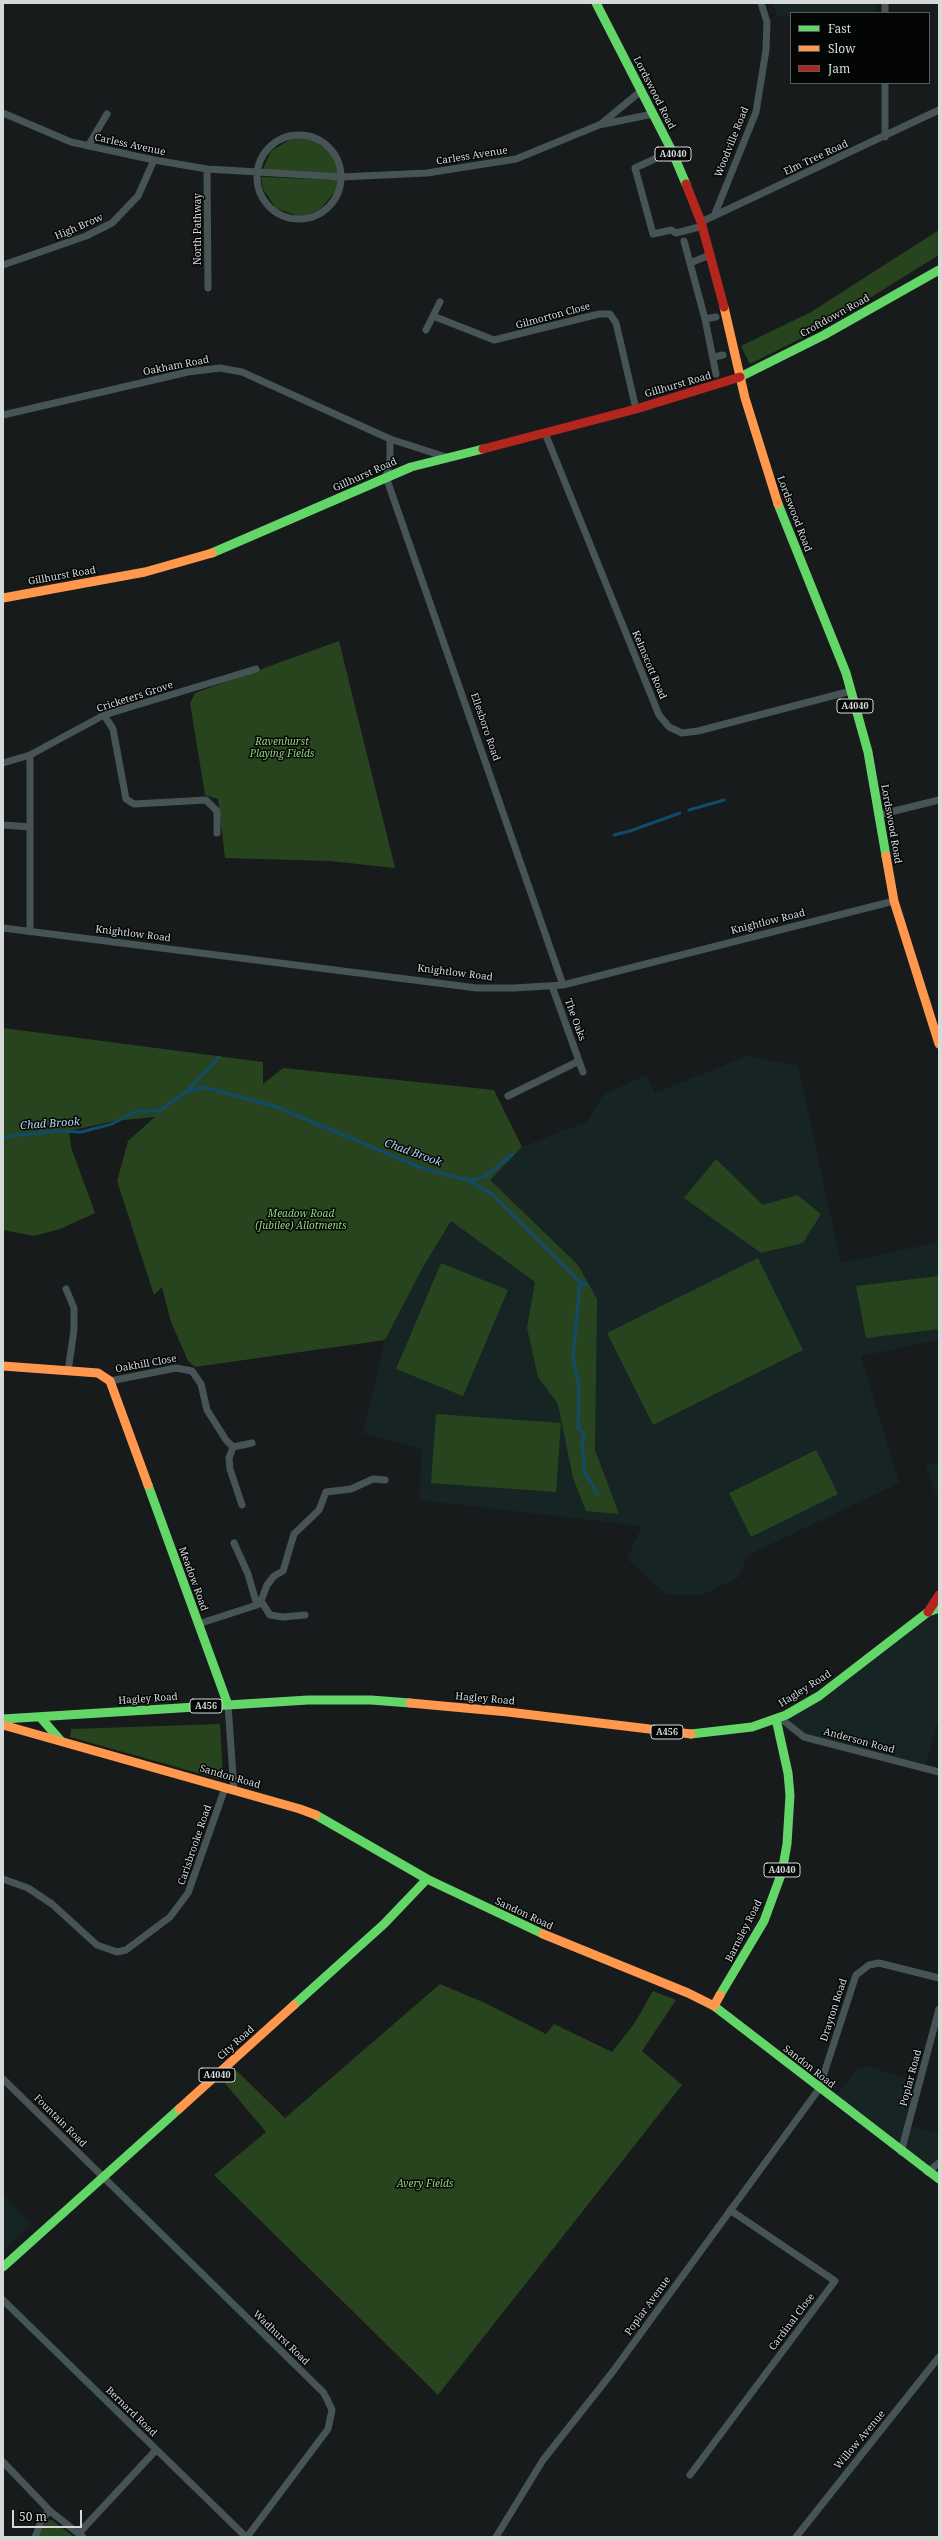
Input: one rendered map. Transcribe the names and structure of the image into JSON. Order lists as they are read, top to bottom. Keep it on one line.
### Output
{"streets":{"main road":["Lordswood Road","A4040","Croftdown Road","Gillhurst Road","Meadow Road","Hagley Road","A456","Sandon Road","Barnsley Road","City Road"],"street":["Woodville Road","Carless Avenue","Elm Tree Road","High Brow","North Pathway","Gilmorton Close","Oakham Road","Kelmscott Road","Cricketers Grove","Ellesboro Road","Knightlow Road","The Oaks","Oakhill Close","Anderson Road","Carisbrooke Road","Drayton Road","Poplar Road","Fountain Road","Poplar Avenue","Cardinal Close","Wadhurst Road","Bernard Road","Willow Avenue"]},"crossings":[["Lordswood Road","Carless Avenue"],["Lordswood Road","Elm Tree Road"],["Lordswood Road","Croftdown Road"],["Lordswood Road","Gillhurst Road"],["Lordswood Road","Kelmscott Road"],["Lordswood Road","Knightlow Road"],["Woodville Road","Elm Tree Road"],["Carless Avenue","High Brow"],["Carless Avenue","North Pathway"],["Gilmorton Close","Gillhurst Road"],["Croftdown Road","Gillhurst Road"],["Oakham Road","Gillhurst Road"],["Gillhurst Road","Kelmscott Road"],["Gillhurst Road","Ellesboro Road"],["Ellesboro Road","Knightlow Road"],["Knightlow Road","The Oaks"],["Oakhill Close","Meadow Road"],["Meadow Road","Hagley Road"],["Meadow Road","Sandon Road"],["Meadow Road","Carisbrooke Road"],["Hagley Road","Anderson Road"],["Hagley Road","Barnsley Road"],["Anderson Road","Barnsley Road"],["Sandon Road","Carisbrooke Road"],["Sandon Road","Barnsley Road"],["Sandon Road","Drayton Road"],["Sandon Road","City Road"],["Sandon Road","Poplar Road"],["Sandon Road","Poplar Avenue"],["Drayton Road","Poplar Avenue"],["City Road","Fountain Road"],["City Road","Wadhurst Road"],["Fountain Road","Wadhurst Road"],["Poplar Avenue","Cardinal Close"],["Wadhurst Road","Bernard Road"]],"water":["Chad Brook"],"parks":["Ravenhurst Playing Fields","Meadow Road (Jubilee) Allotments","Avery Fields"],"legend":["Fast","Slow","Jam"],"scale_bar":"50 m"}
